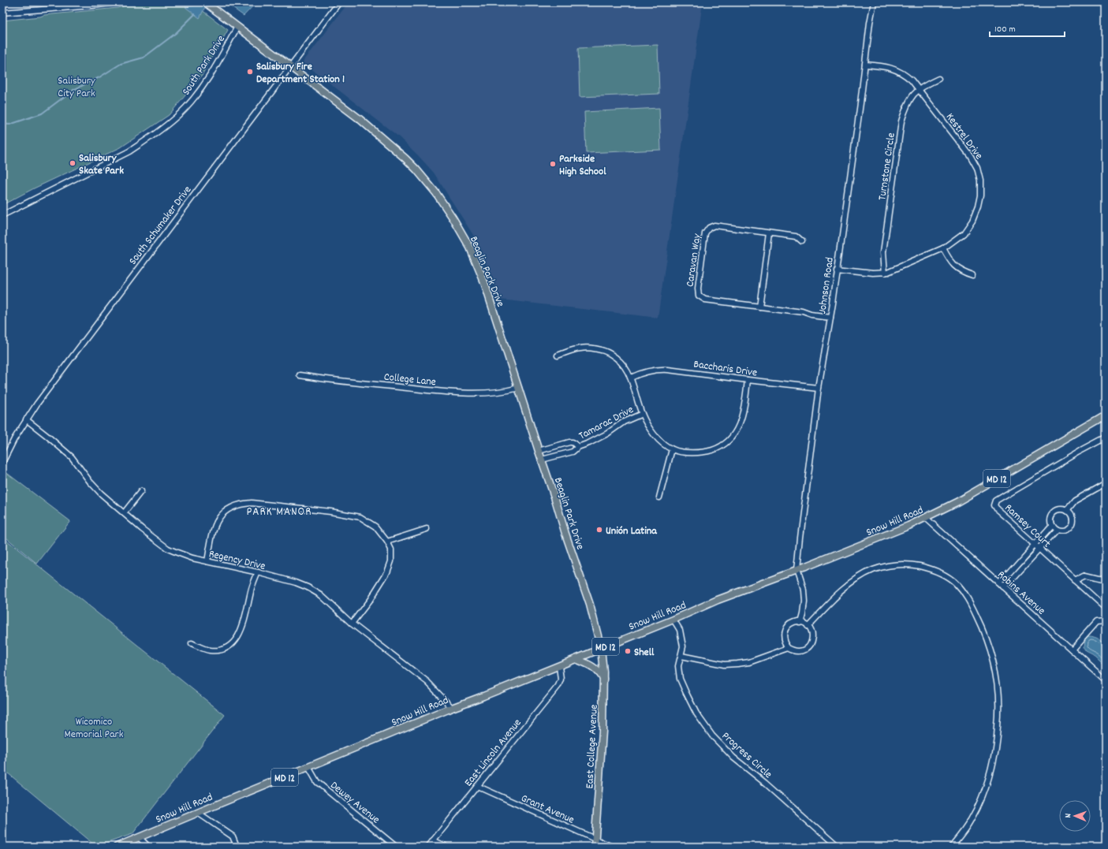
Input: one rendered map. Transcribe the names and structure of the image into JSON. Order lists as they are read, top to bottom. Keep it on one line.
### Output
{"streets":{"main road":["Beaglin Park Drive","MD 12","Snow Hill Road","East College Avenue"],"street":["South Park Drive","Kestrel Drive","Turnstone Circle","South Schumaker Drive","Caravan Way","Johnson Road","Baccharis Drive","College Lane","Tamarac Drive","Ramsey Court","Regency Drive","Robins Avenue","East Lincoln Avenue","Progress Circle","Dewey Avenue","Grant Avenue"]},"crossings":[["South Park Drive","Beaglin Park Drive"],["Kestrel Drive","Turnstone Circle"],["Kestrel Drive","Johnson Road"],["South Schumaker Drive","Beaglin Park Drive"],["South Schumaker Drive","Regency Drive"],["Caravan Way","Johnson Road"],["Beaglin Park Drive","College Lane"],["Beaglin Park Drive","Tamarac Drive"],["Beaglin Park Drive","Snow Hill Road"],["Beaglin Park Drive","East College Avenue"],["Johnson Road","Baccharis Drive"],["Johnson Road","Snow Hill Road"],["Snow Hill Road","Regency Drive"],["Snow Hill Road","Robins Avenue"],["Snow Hill Road","East College Avenue"],["Snow Hill Road","East Lincoln Avenue"],["Snow Hill Road","Progress Circle"],["Snow Hill Road","Dewey Avenue"],["East College Avenue","Grant Avenue"],["East Lincoln Avenue","Grant Avenue"]],"districts":["PARK MANOR"],"parks":["Salisbury City Park","Wicomico Memorial Park"],"places":["Salisbury Fire Department Station 1","Salisbury Skate Park","Parkside High School","Unión Latina","Shell"],"scale_bar":"100 m","north":"left"}
